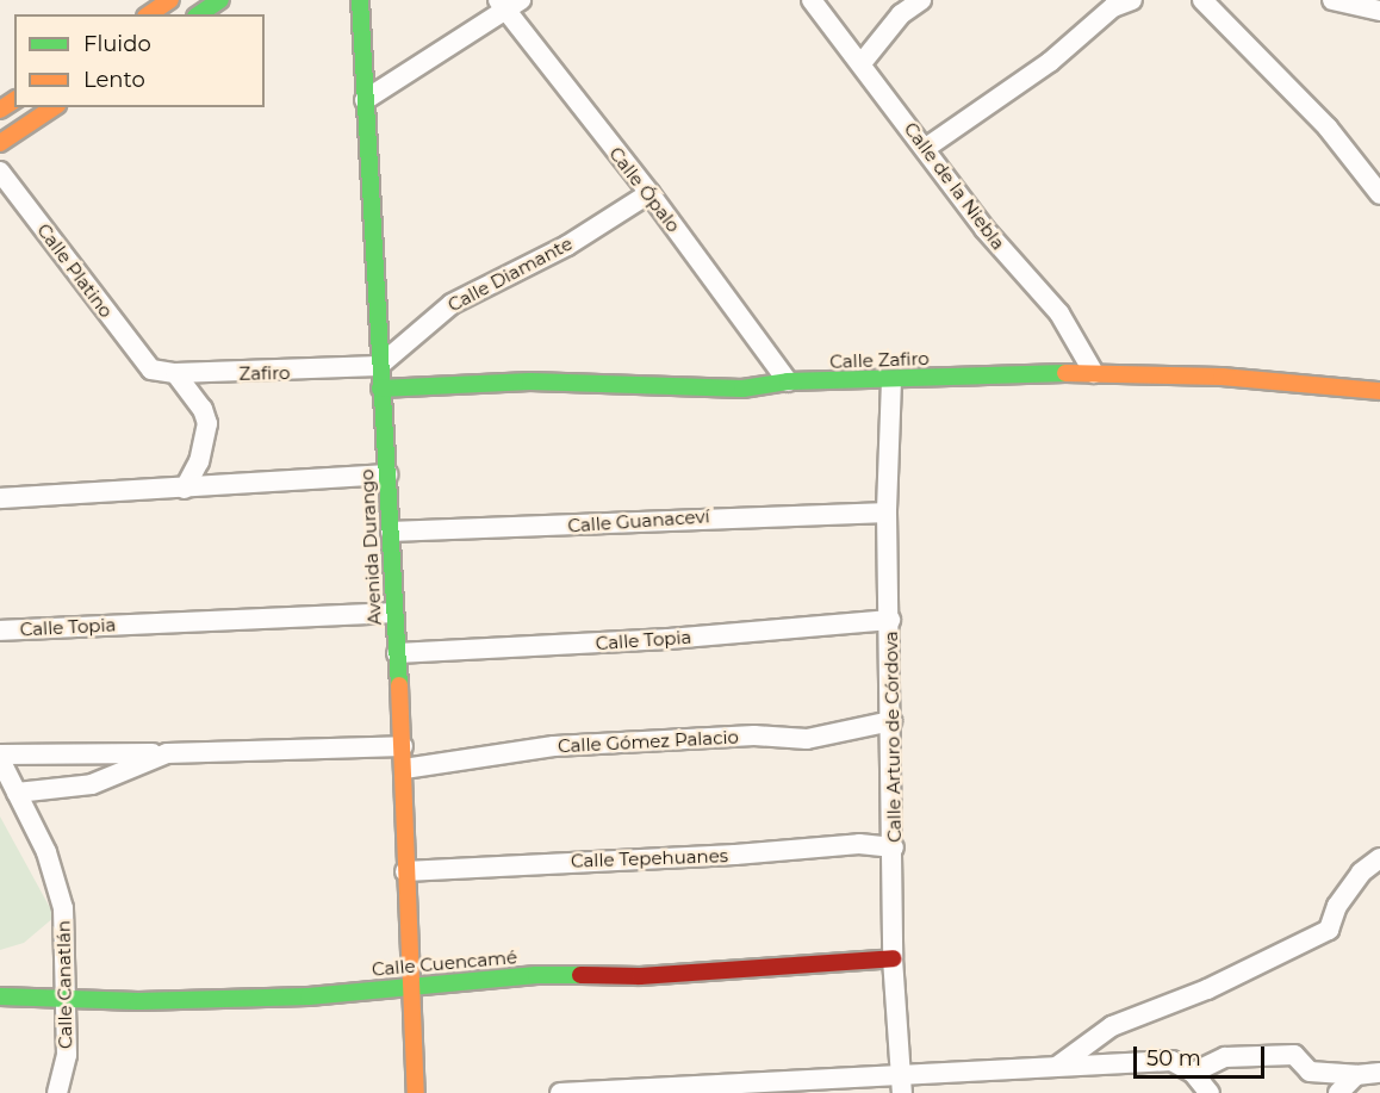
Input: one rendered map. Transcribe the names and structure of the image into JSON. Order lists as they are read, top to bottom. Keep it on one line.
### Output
{"streets":{"street":["Calle de la Niebla","Calle Ópalo","Calle Platino","Calle Diamante","Calle Zafiro","Zafiro","Calle Guanaceví","Avenida Durango","Calle Topia","Calle Arturo de Córdova","Calle Gómez Palacio","Calle Tepehuanes","Calle Cuencamé","Calle Canatlán"]},"crossings":[["Calle de la Niebla","Calle Zafiro"],["Calle Ópalo","Calle Diamante"],["Calle Ópalo","Calle Zafiro"],["Calle Platino","Zafiro"],["Calle Diamante","Zafiro"],["Calle Diamante","Avenida Durango"],["Calle Zafiro","Avenida Durango"],["Calle Zafiro","Calle Arturo de Córdova"],["Zafiro","Avenida Durango"],["Calle Guanaceví","Avenida Durango"],["Calle Guanaceví","Calle Arturo de Córdova"],["Avenida Durango","Calle Topia"],["Avenida Durango","Calle Gómez Palacio"],["Avenida Durango","Calle Tepehuanes"],["Avenida Durango","Calle Cuencamé"],["Calle Topia","Calle Arturo de Córdova"],["Calle Arturo de Córdova","Calle Gómez Palacio"],["Calle Arturo de Córdova","Calle Tepehuanes"],["Calle Arturo de Córdova","Calle Cuencamé"],["Calle Cuencamé","Calle Canatlán"]],"legend":["Fluido","Lento"],"scale_bar":"50 m"}
